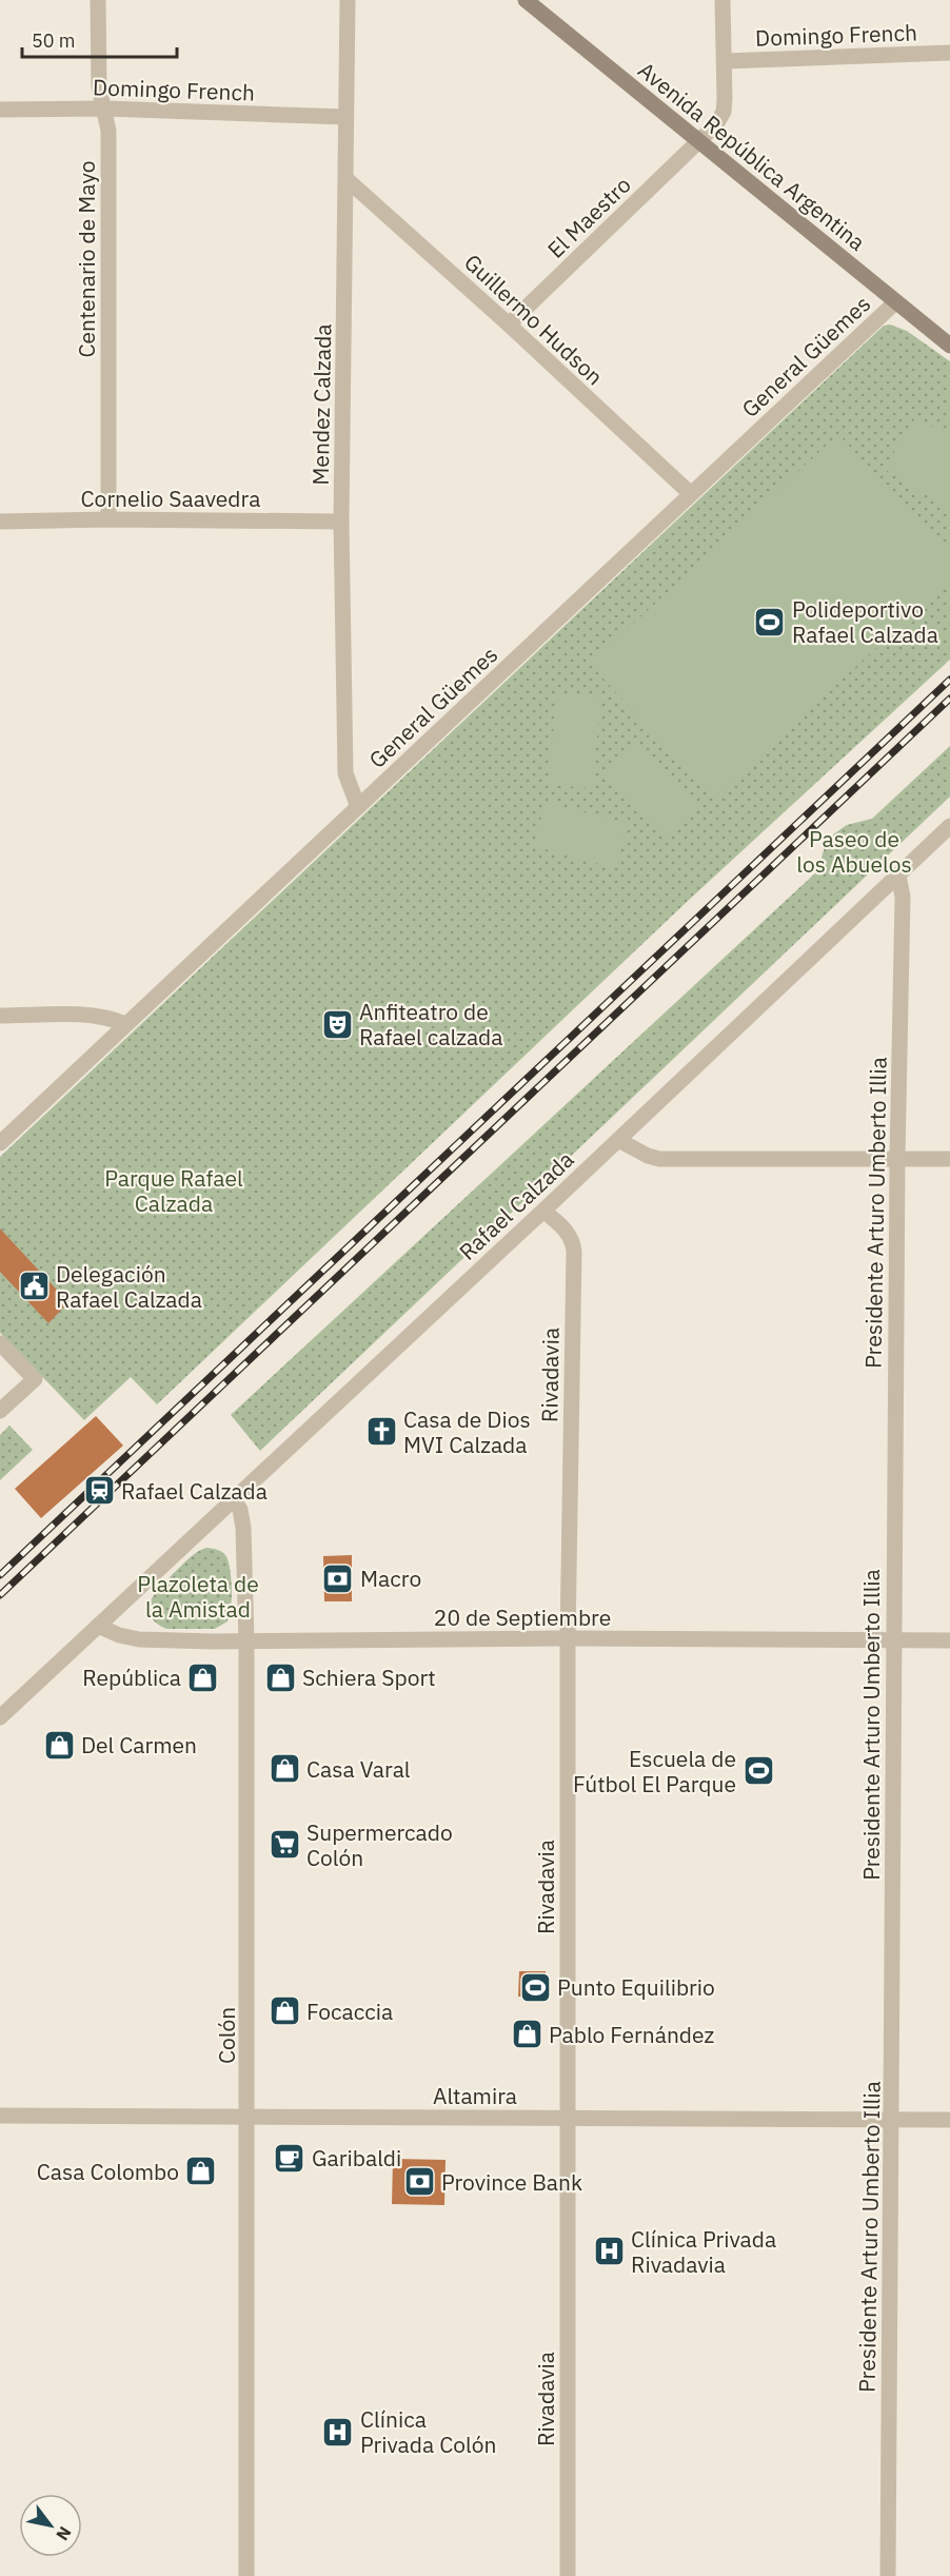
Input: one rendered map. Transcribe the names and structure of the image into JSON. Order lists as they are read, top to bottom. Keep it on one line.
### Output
{"streets":{"main road":["Avenida República Argentina"],"street":["Domingo French","El Maestro","Centenario de Mayo","Guillermo Hudson","General Güemes","Mendez Calzada","Cornelio Saavedra","Rafael Calzada","Presidente Arturo Umberto Illia","Rivadavia","20 de Septiembre","Colón","Altamira"]},"crossings":[["Domingo French","Centenario de Mayo"],["Domingo French","Mendez Calzada"],["Avenida República Argentina","El Maestro"],["Avenida República Argentina","General Güemes"],["El Maestro","Guillermo Hudson"],["Centenario de Mayo","Cornelio Saavedra"],["Guillermo Hudson","General Güemes"],["Guillermo Hudson","Mendez Calzada"],["General Güemes","Mendez Calzada"],["Mendez Calzada","Cornelio Saavedra"],["Rafael Calzada","Presidente Arturo Umberto Illia"],["Rafael Calzada","Rivadavia"],["Rafael Calzada","20 de Septiembre"],["Rafael Calzada","Colón"],["Presidente Arturo Umberto Illia","20 de Septiembre"],["Presidente Arturo Umberto Illia","Altamira"],["Rivadavia","20 de Septiembre"],["Rivadavia","Altamira"],["20 de Septiembre","Colón"],["Colón","Altamira"]],"parks":["Paseo de los Abuelos","Parque Rafael Calzada","Plazoleta de la Amistad"],"places":{"sports":["Polideportivo Rafael Calzada","Escuela de Fútbol El Parque","Punto Equilibrio"],"theatre":["Anfiteatro de Rafael calzada"],"public building":["Delegación Rafael Calzada"],"church":["Casa de Dios MVI Calzada"],"station":["Rafael Calzada"],"bank":["Macro","Province Bank"],"shop":["República","Schiera Sport","Del Carmen","Casa Varal","Focaccia","Pablo Fernández","Casa Colombo"],"supermarket":["Supermercado Colón"],"cafe":["Garibaldi"],"hospital":["Clínica Privada Rivadavia","Clínica Privada Colón"]},"scale_bar":"50 m","north":"bottom right"}
